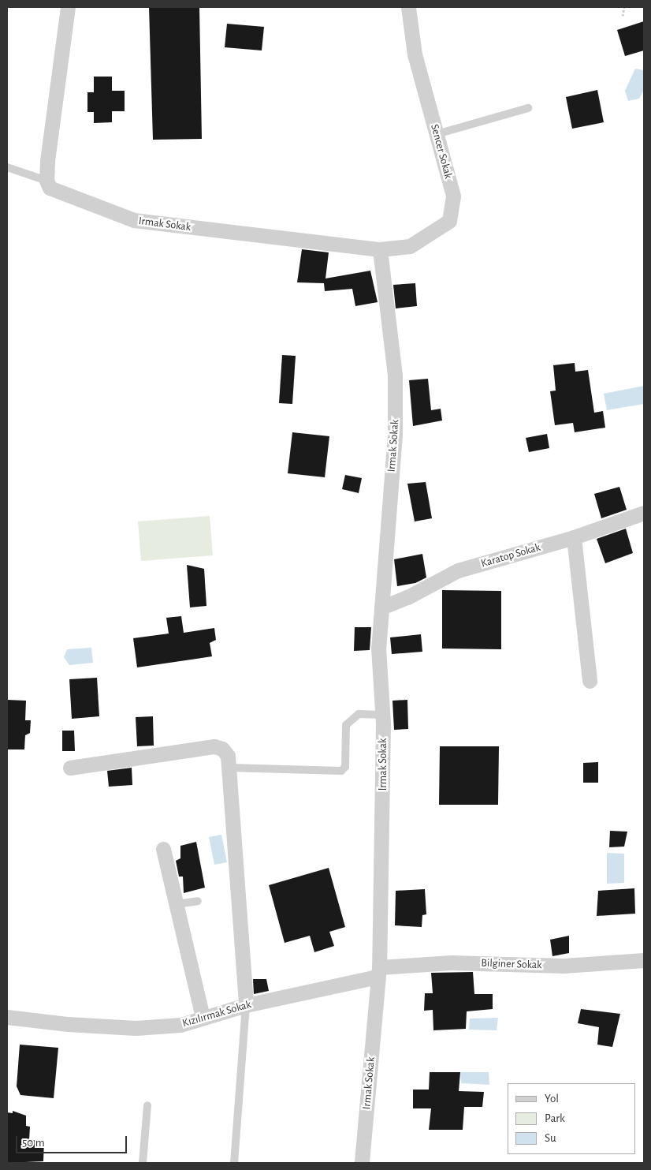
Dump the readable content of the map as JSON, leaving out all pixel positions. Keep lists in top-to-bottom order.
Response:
{
  "streets": {
    "street": [
      "Sencer Sokak",
      "Irmak Sokak",
      "Karatop Sokak",
      "Bilginer Sokak",
      "Kızılırmak Sokak"
    ]
  },
  "crossings": [
    ["Sencer Sokak", "Irmak Sokak"],
    ["Irmak Sokak", "Karatop Sokak"],
    ["Irmak Sokak", "Bilginer Sokak"],
    ["Irmak Sokak", "Kızılırmak Sokak"],
    ["Bilginer Sokak", "Kızılırmak Sokak"]
  ],
  "legend": ["Yol", "Park", "Su"],
  "scale_bar": "50 m"
}
